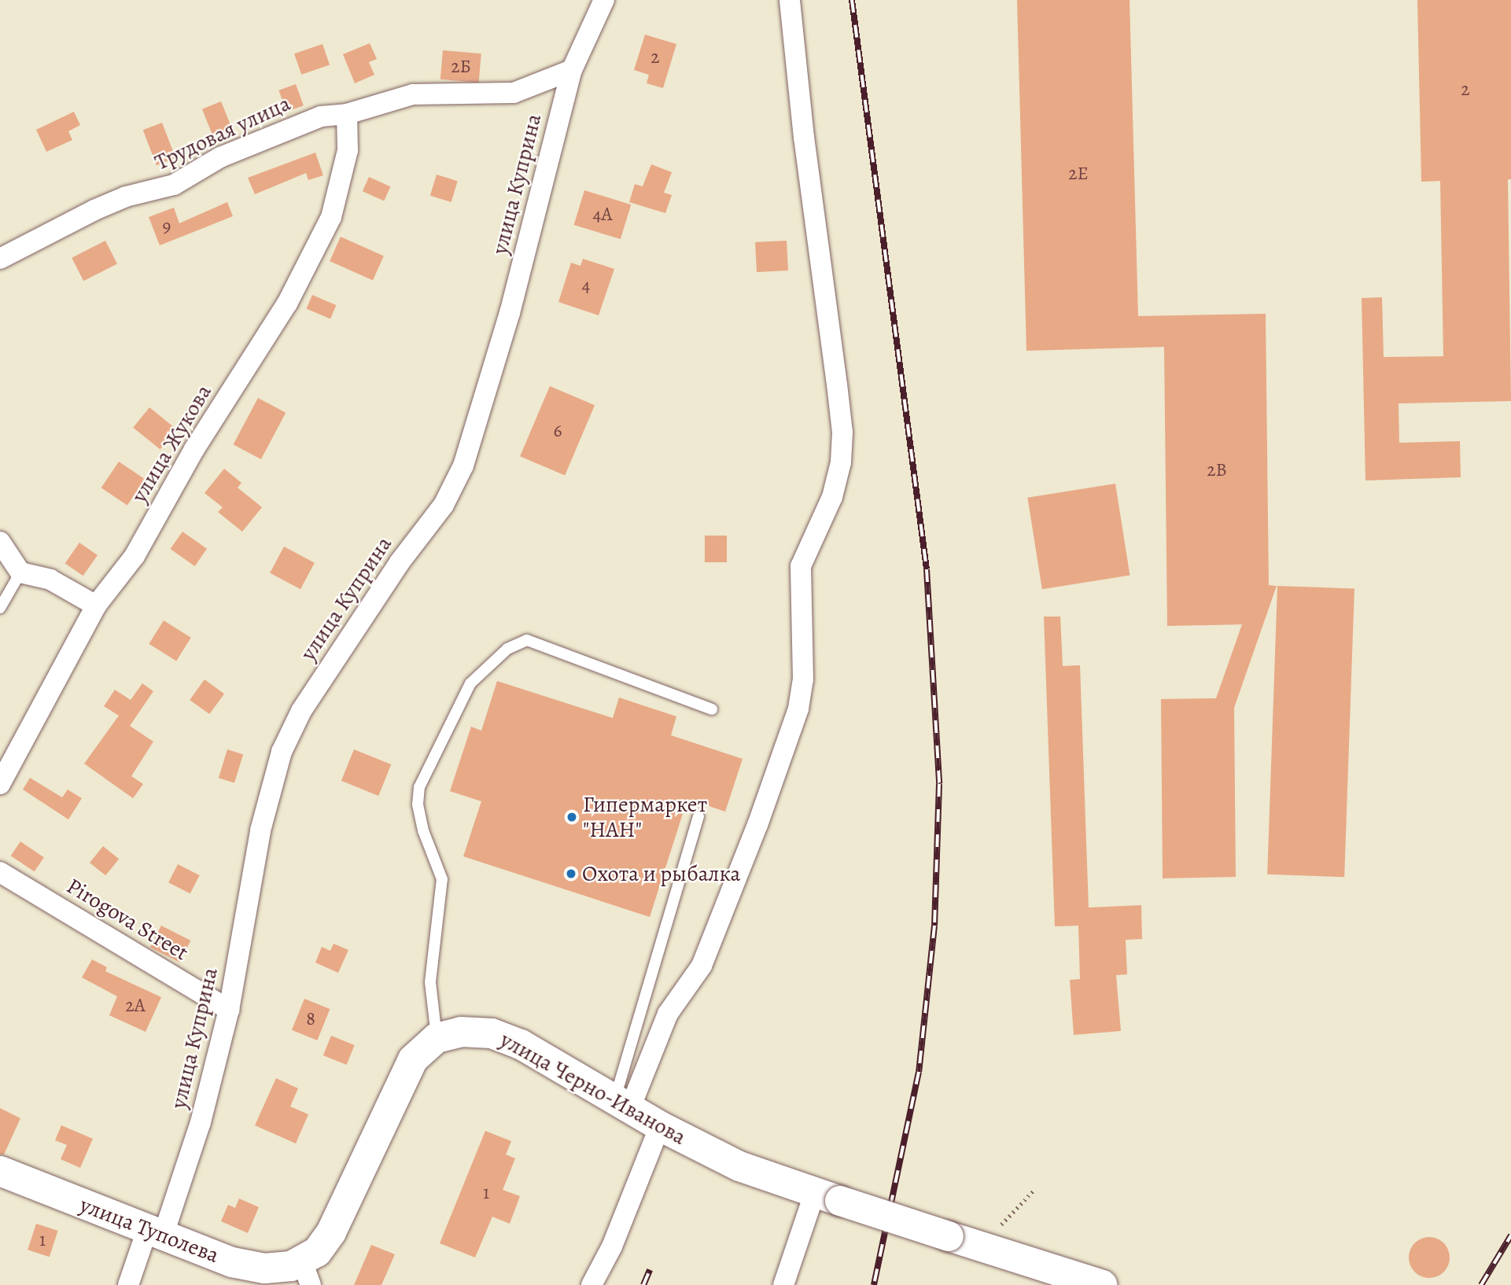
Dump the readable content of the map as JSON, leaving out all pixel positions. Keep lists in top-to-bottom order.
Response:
{
  "streets": {
    "main road": ["улица Черно-Иванова", "улица Туполева"],
    "street": [
      "Трудовая улица",
      "улица Куприна",
      "улица Жукова",
      "Pirogova Street"
    ]
  },
  "crossings": [
    ["Трудовая улица", "улица Куприна"],
    ["Трудовая улица", "улица Жукова"],
    ["улица Куприна", "Pirogova Street"],
    ["улица Куприна", "улица Туполева"],
    ["улица Черно-Иванова", "улица Туполева"]
  ],
  "places": ["Гипермаркет \"НАН\"", "Охота и рыбалка"],
  "house_numbers": [
    "2",
    "2Б",
    "2",
    "2Е",
    "4А",
    "9",
    "4",
    "6",
    "2В",
    "2А",
    "8",
    "1",
    "1"
  ]
}
